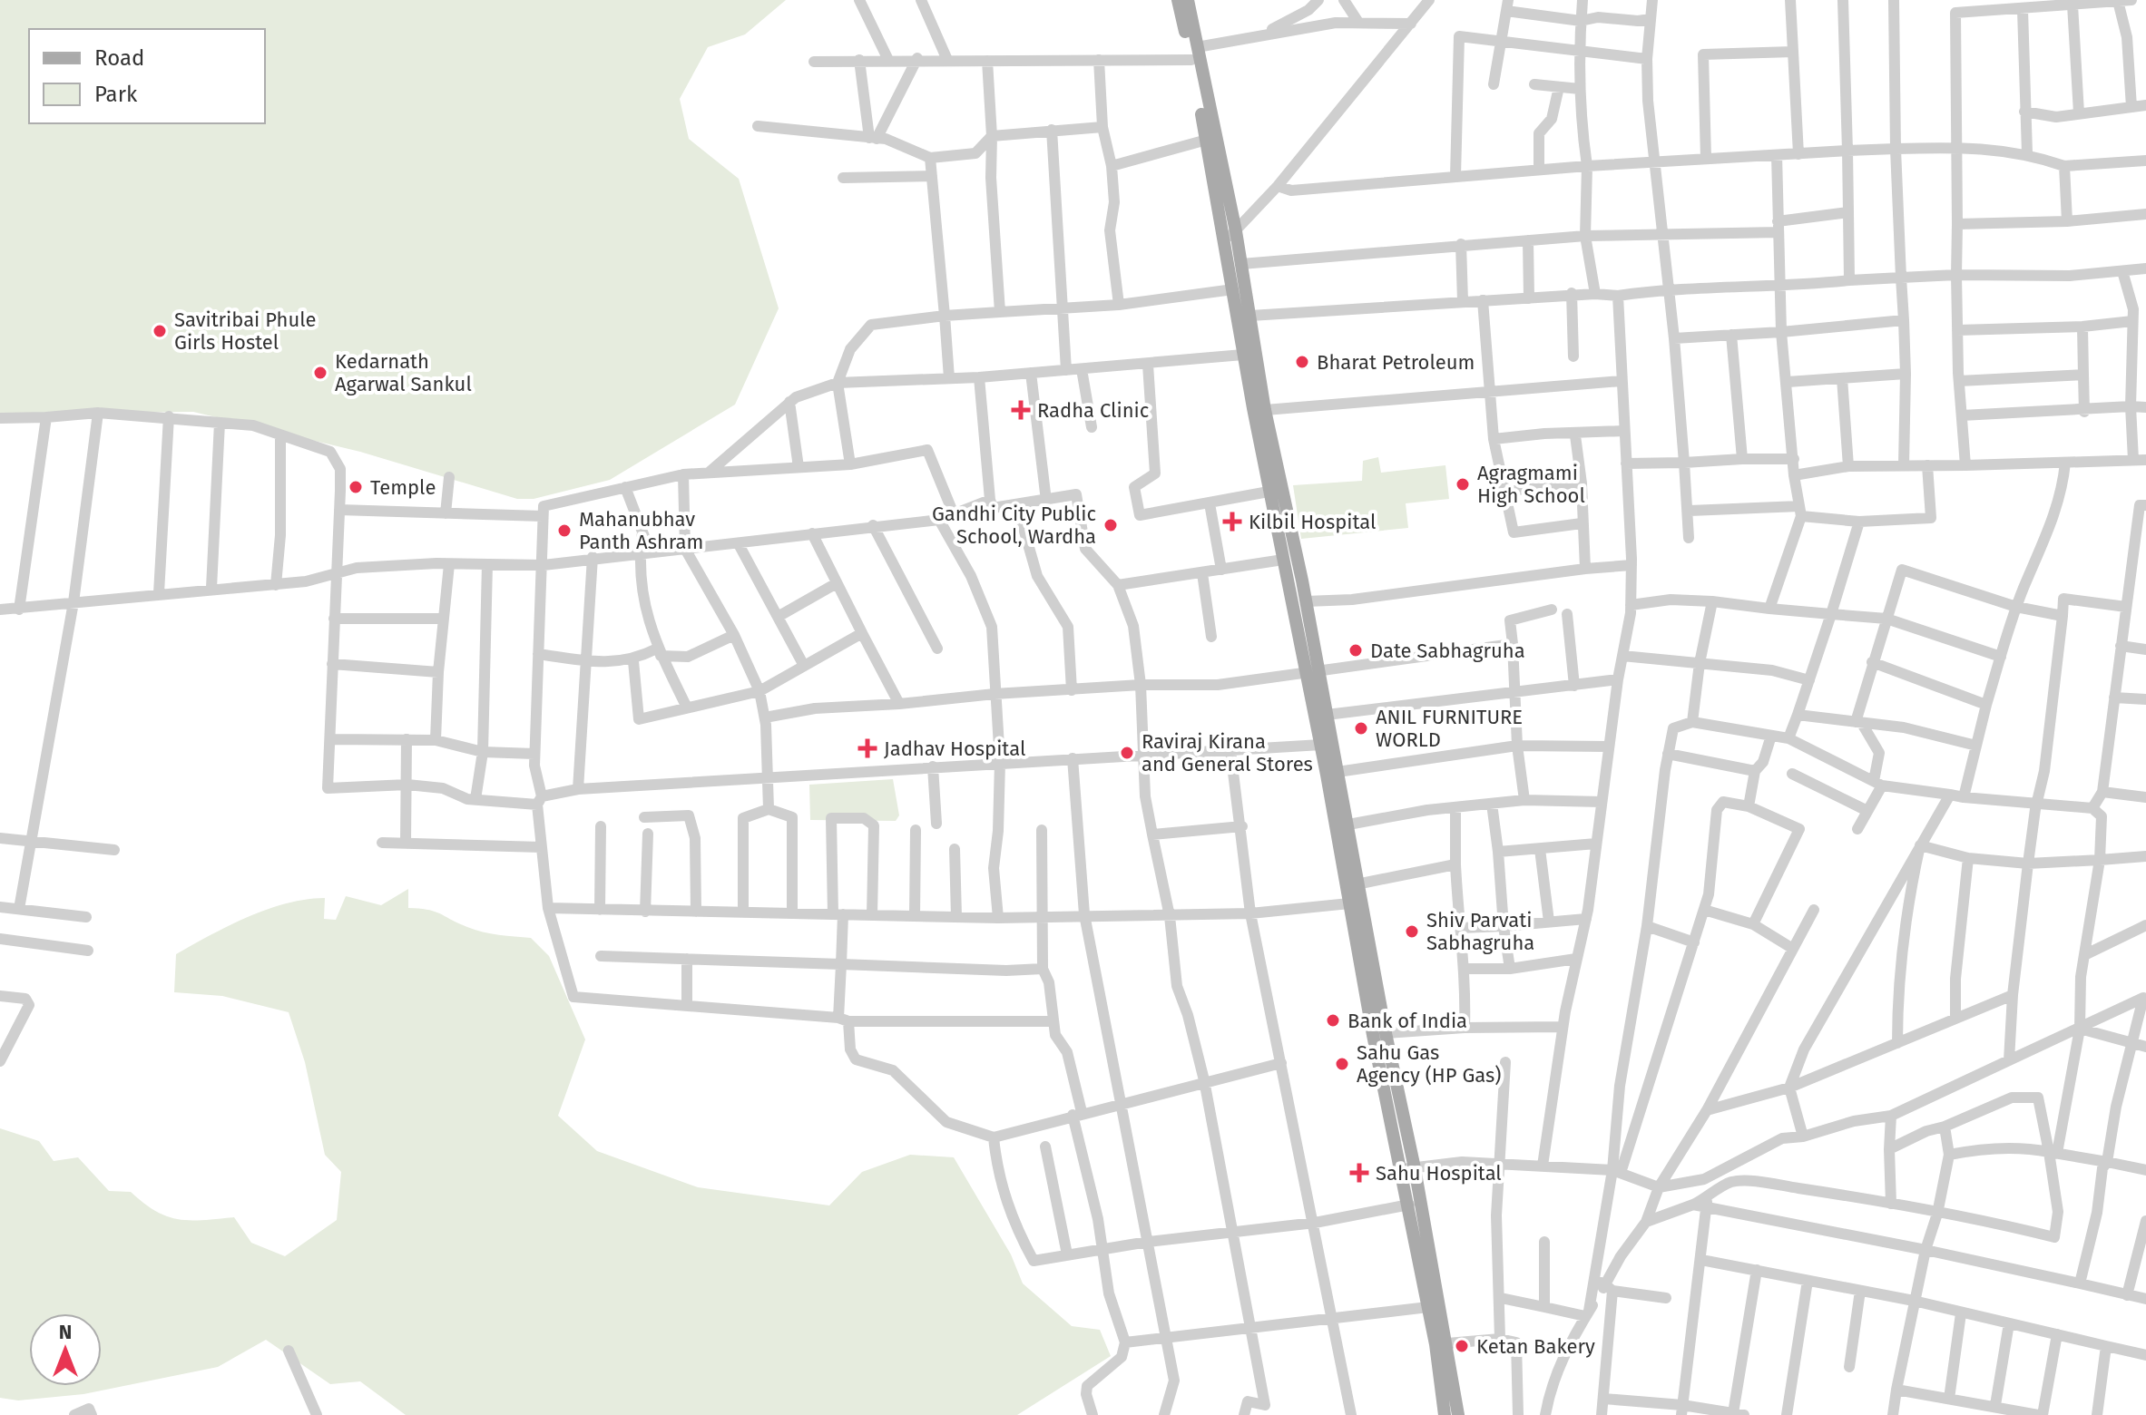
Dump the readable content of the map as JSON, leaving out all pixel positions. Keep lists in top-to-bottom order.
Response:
{
  "places": {
    "other": [
      "Savitribai Phule Girls Hostel",
      "Bharat Petroleum",
      "Kedarnath Agarwal Sankul",
      "Agragmami High School",
      "Temple",
      "Gandhi City Public School, Wardha",
      "Mahanubhav Panth Ashram",
      "Date Sabhagruha",
      "ANIL FURNITURE WORLD",
      "Raviraj Kirana and General Stores",
      "Shiv Parvati Sabhagruha",
      "Bank of India",
      "Sahu Gas Agency (HP Gas)",
      "Ketan Bakery"
    ],
    "health": [
      "Radha Clinic",
      "Kilbil Hospital",
      "Jadhav Hospital",
      "Sahu Hospital"
    ]
  },
  "legend": ["Road", "Park"],
  "north": "top"
}
